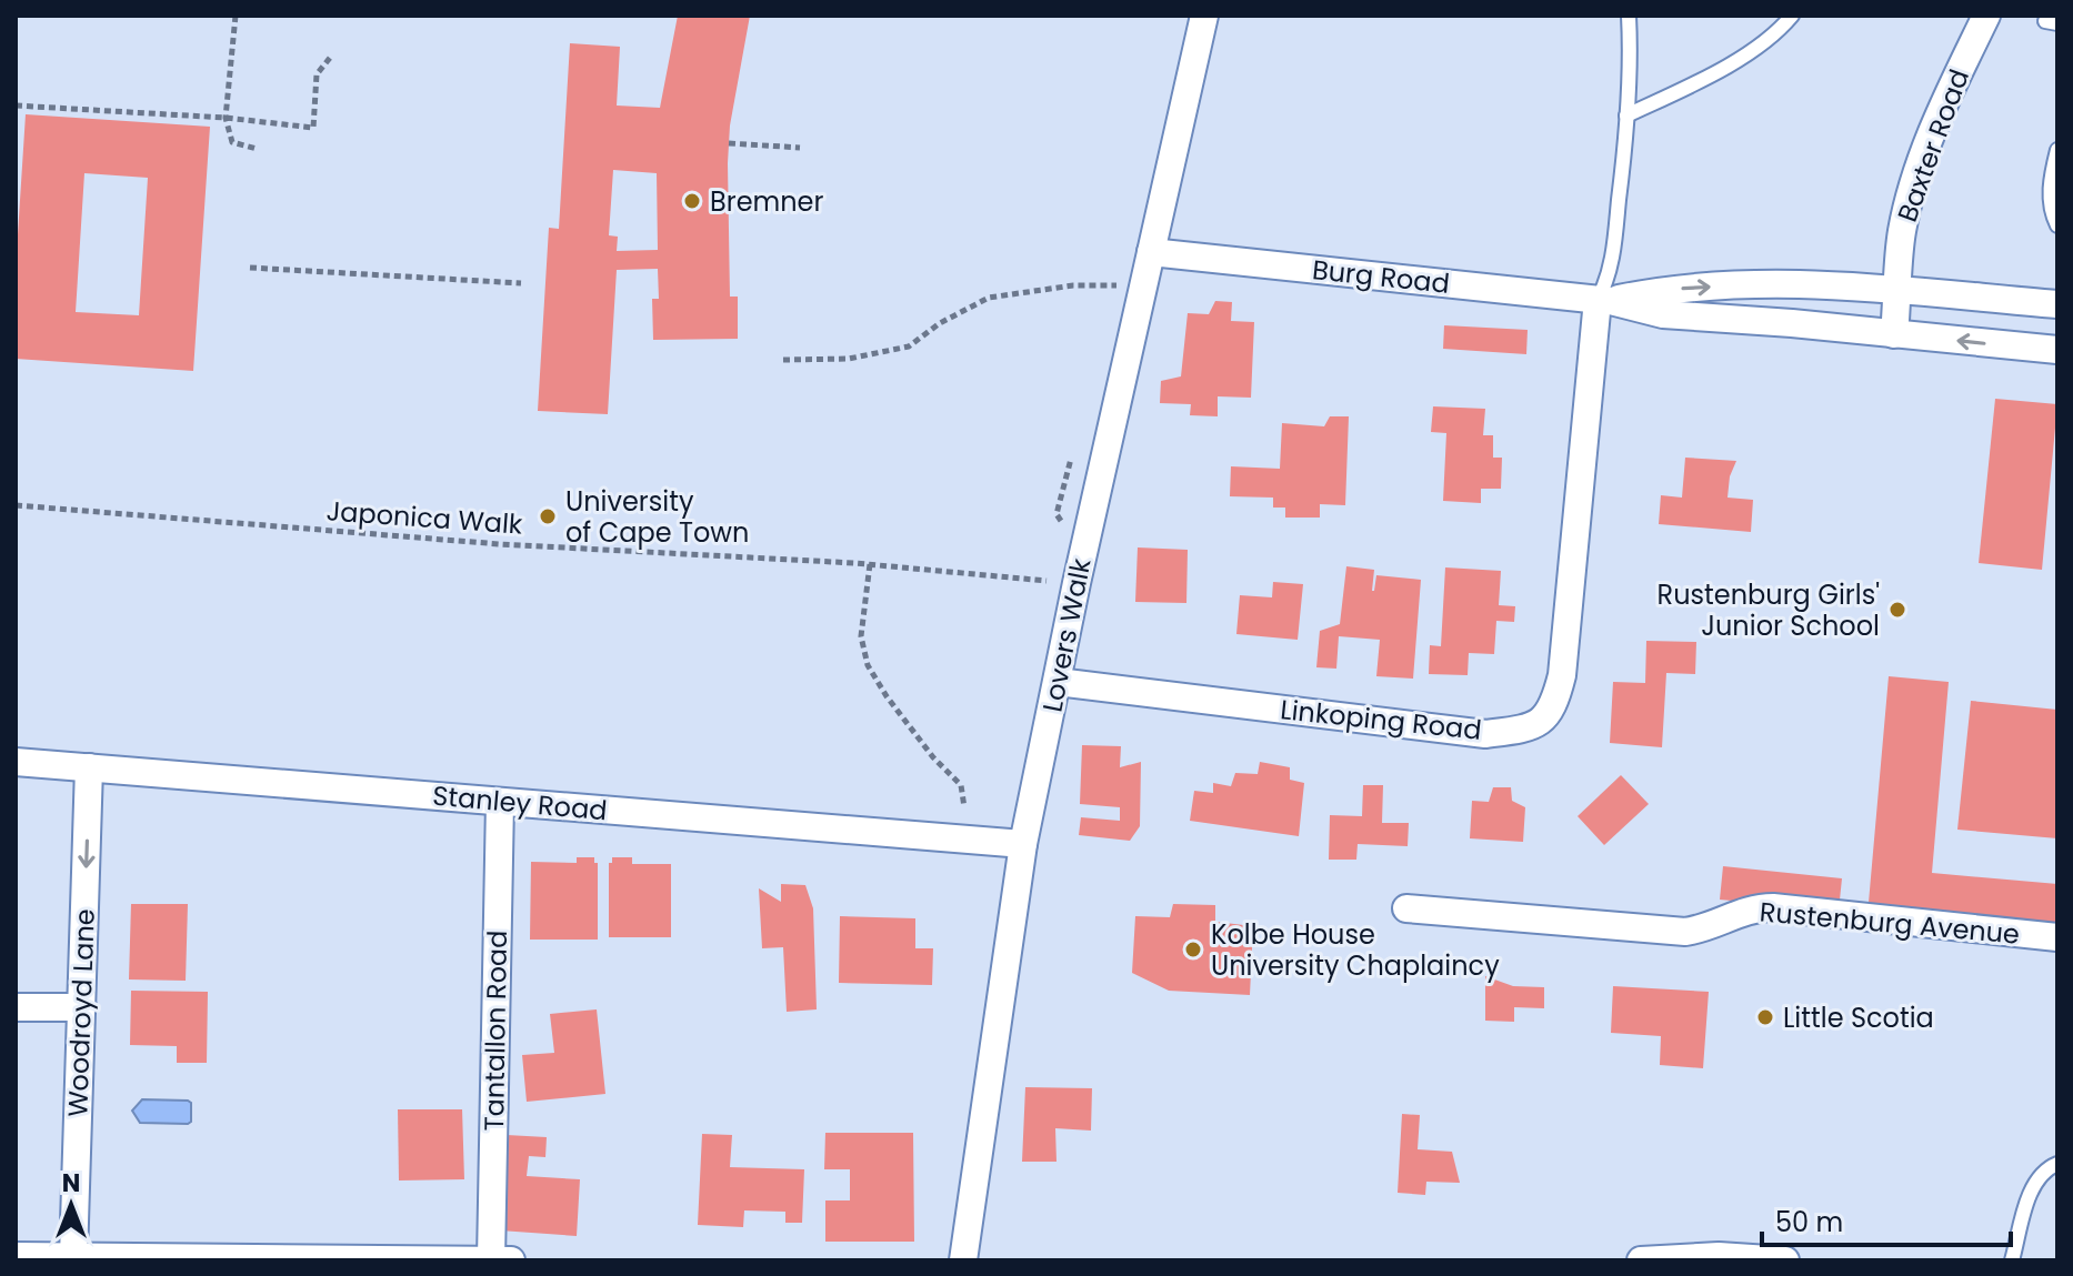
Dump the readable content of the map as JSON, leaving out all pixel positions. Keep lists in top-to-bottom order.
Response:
{
  "streets": {
    "street": [
      "Baxter Road",
      "Burg Road",
      "Lovers Walk",
      "Linkoping Road",
      "Stanley Road",
      "Rustenburg Avenue",
      "Woodroyd Lane",
      "Tantallon Road"
    ],
    "path": ["Japonica Walk"]
  },
  "crossings": [
    ["Baxter Road", "Burg Road"],
    ["Burg Road", "Lovers Walk"],
    ["Burg Road", "Linkoping Road"],
    ["Lovers Walk", "Linkoping Road"],
    ["Lovers Walk", "Stanley Road"],
    ["Stanley Road", "Woodroyd Lane"],
    ["Stanley Road", "Tantallon Road"]
  ],
  "one_way": ["Woodroyd Lane"],
  "places": [
    "Bremner",
    "University of Cape Town",
    "Rustenburg Girls' Junior School",
    "Kolbe House University Chaplaincy",
    "Little Scotia"
  ],
  "scale_bar": "50 m",
  "north": "top"
}
